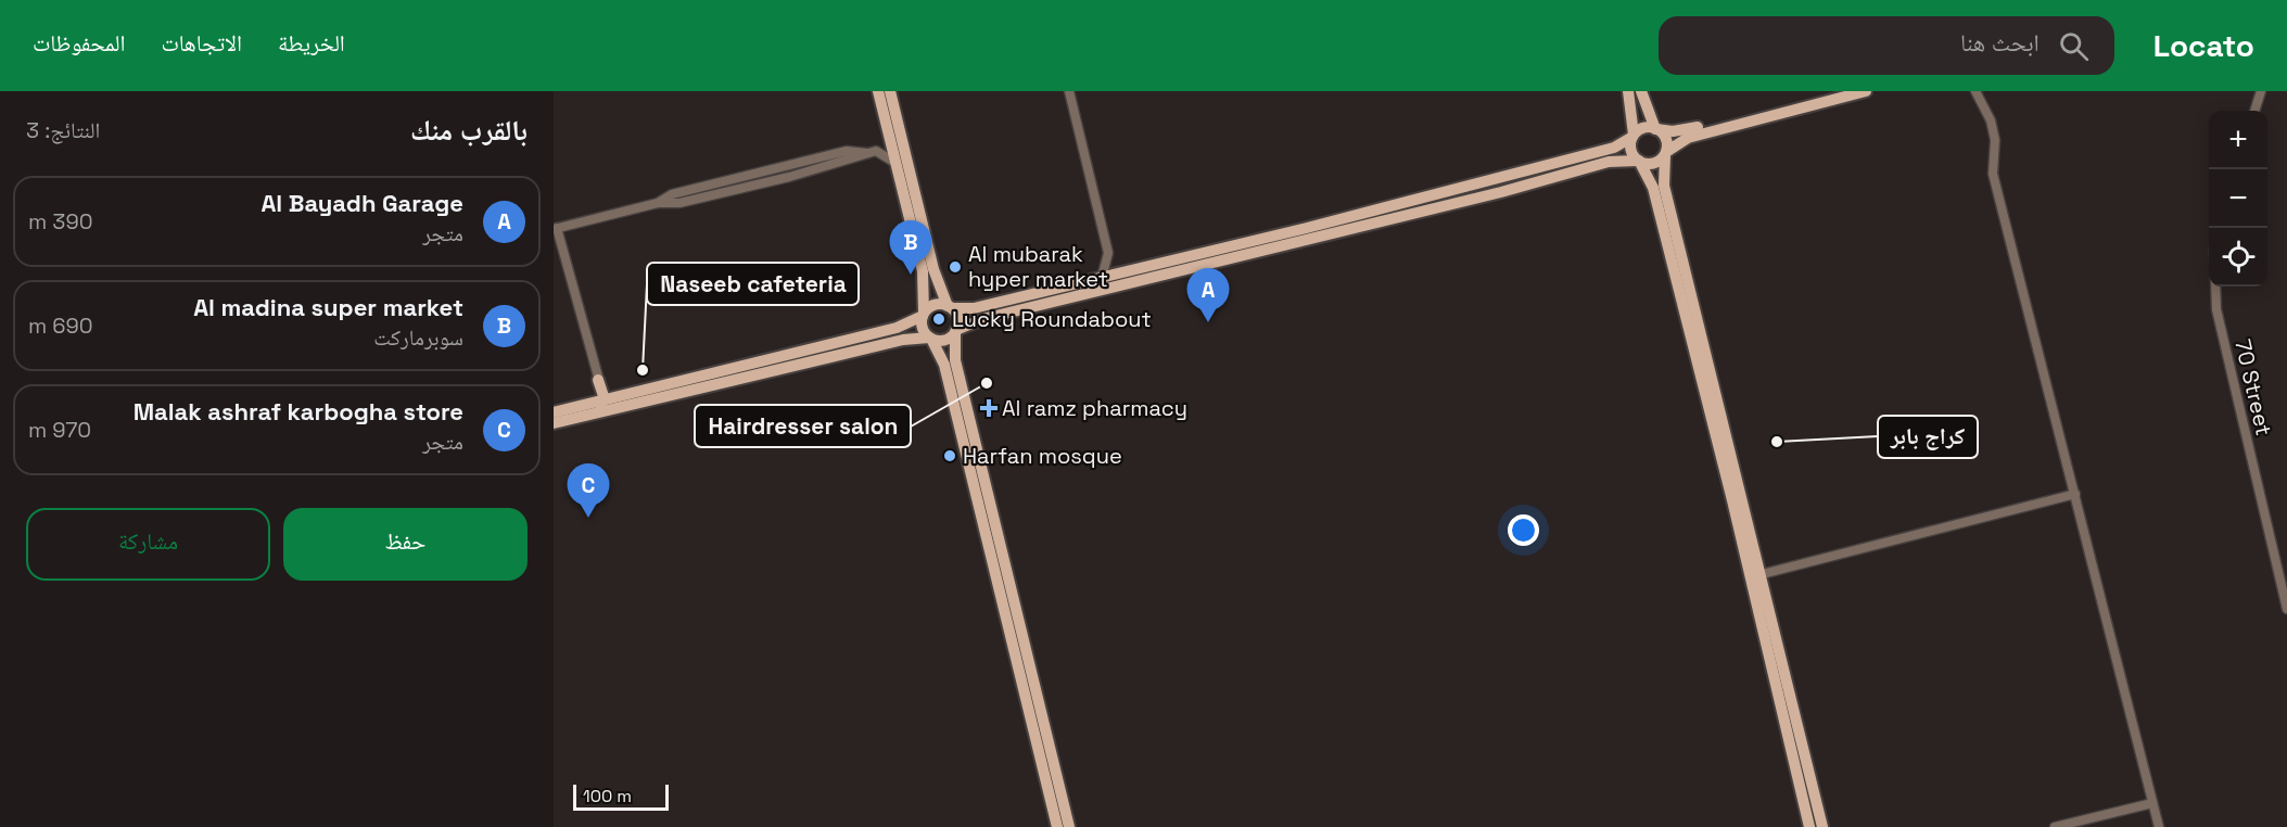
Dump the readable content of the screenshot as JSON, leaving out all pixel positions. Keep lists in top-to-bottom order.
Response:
{
  "streets": {
    "street": ["70 Street"]
  },
  "places": {
    "other": [
      "Al mubarak hyper market",
      "Lucky Roundabout",
      "Naseeb cafeteria",
      "Hairdresser salon",
      "كراج بابر",
      "Harfan mosque"
    ],
    "health": ["Al ramz pharmacy"]
  },
  "scale_bar": "100 m",
  "page": {
    "header": "Locato",
    "search": "ابحث هنا",
    "nav": ["الخريطة", "الاتجاهات", "المحفوظات"],
    "heading": ["بالقرب منك", "النتائج: 3"],
    "map_buttons": ["+", "−"],
    "list": [
      {
        "mark": "A",
        "name": "Al Bayadh Garage",
        "note": "متجر",
        "value": "390 m"
      },
      {
        "mark": "B",
        "name": "Al madina super market",
        "note": "سوبرماركت",
        "value": "690 m"
      },
      {
        "mark": "C",
        "name": "Malak ashraf karbogha store",
        "note": "متجر",
        "value": "970 m"
      }
    ],
    "pins": ["B", "A", "C"],
    "buttons": ["حفظ", "مشاركة"],
    "scale": "100 m"
  }
}
